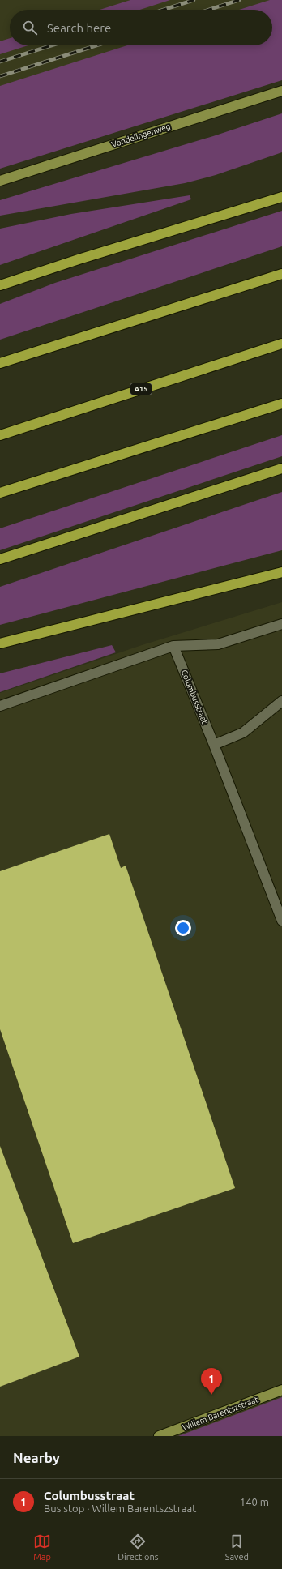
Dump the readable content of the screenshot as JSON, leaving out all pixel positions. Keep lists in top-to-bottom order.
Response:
{
  "streets": {
    "highway": ["A15"],
    "main road": ["Vondelingenweg", "Willem Barentszstraat"],
    "street": ["Columbusstraat"]
  },
  "page": {
    "search": "Search here",
    "pins": "1",
    "heading": "Nearby",
    "list": [
      {
        "mark": "1",
        "name": "Columbusstraat",
        "note": "Bus stop · Willem Barentszstraat",
        "value": "140 m"
      }
    ],
    "nav": ["Map", "Directions", "Saved"]
  }
}
